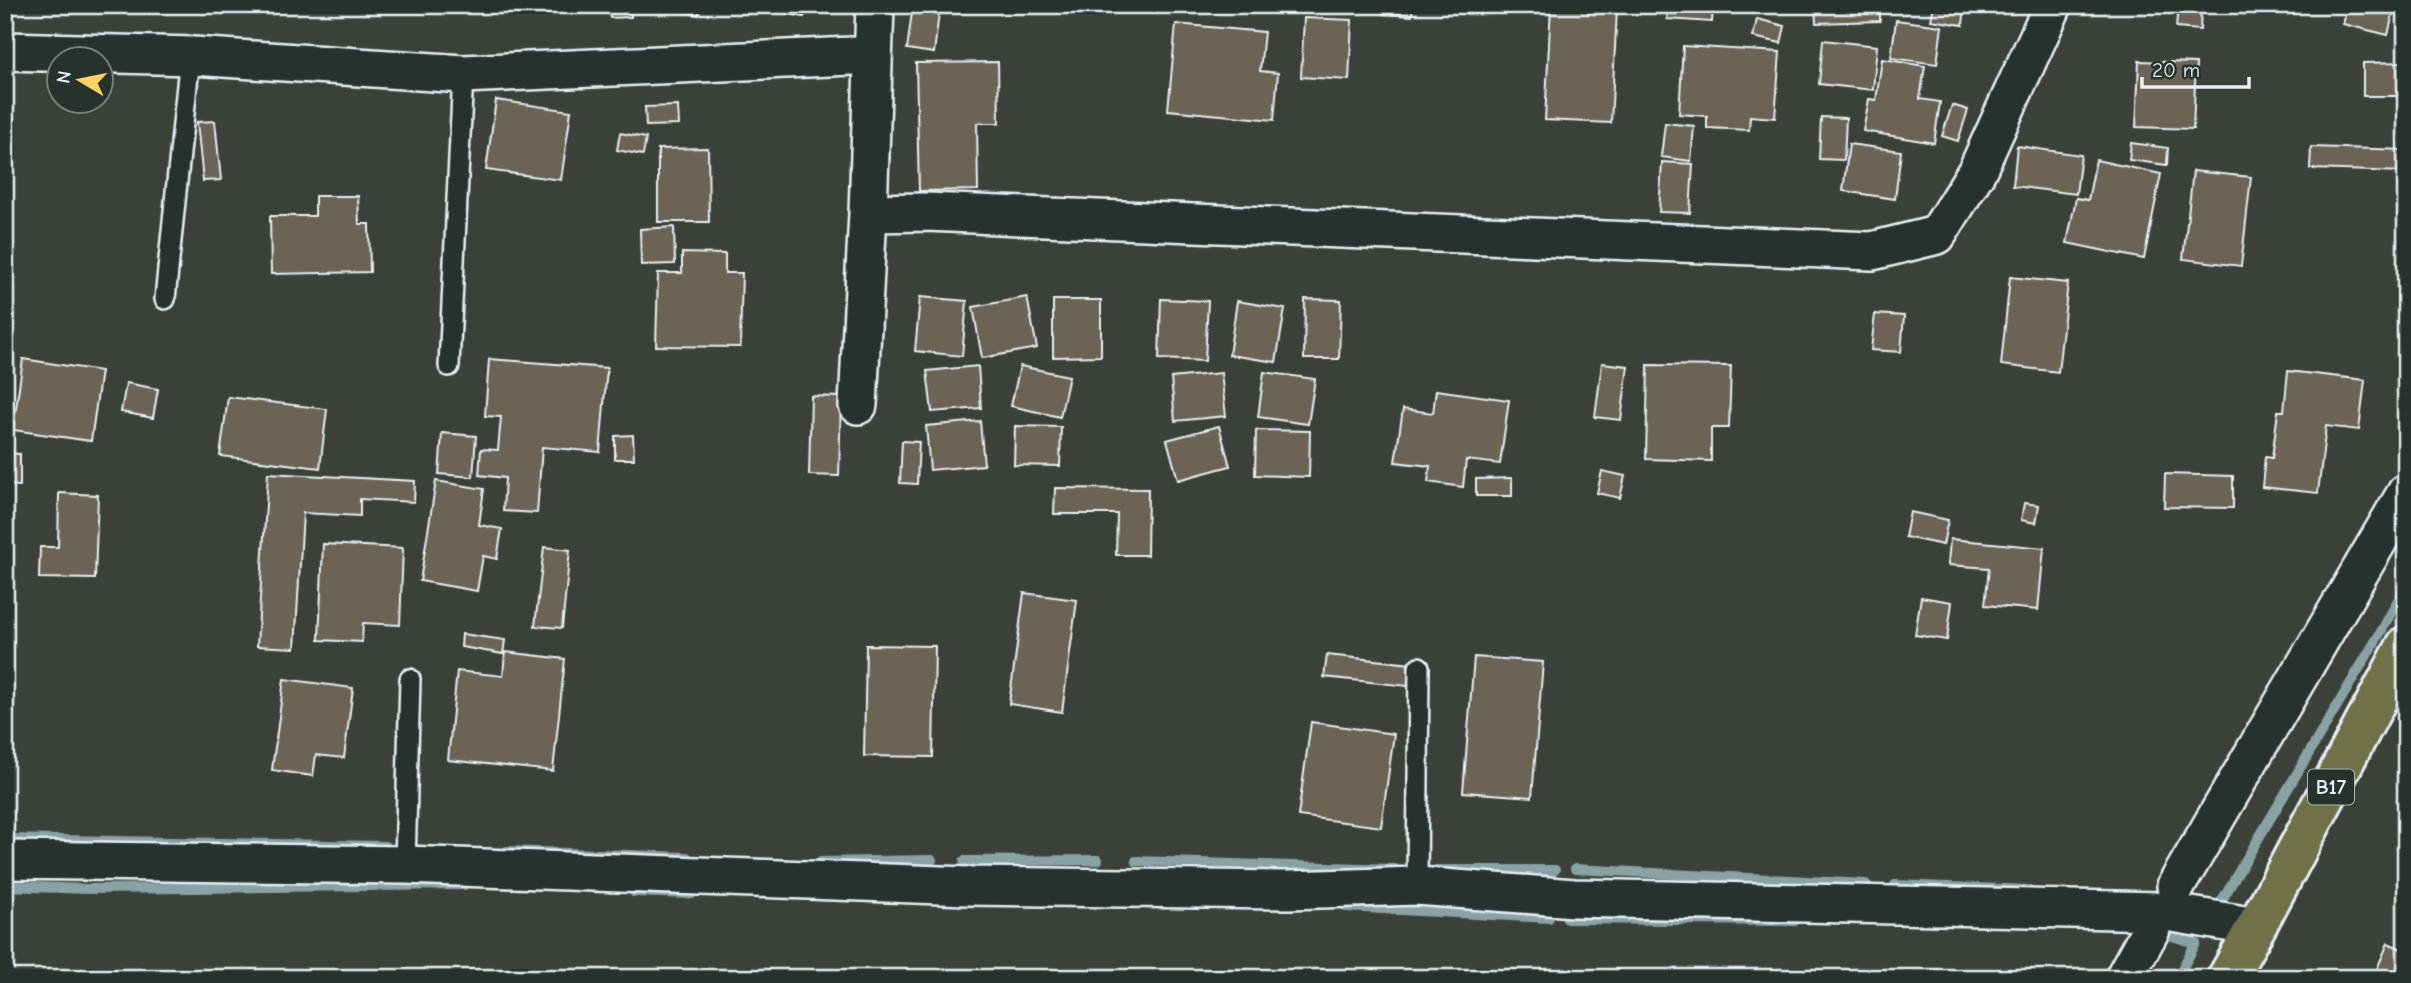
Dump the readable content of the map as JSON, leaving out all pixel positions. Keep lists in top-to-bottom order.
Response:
{
  "streets": {
    "main road": ["B17"]
  },
  "scale_bar": "20 m",
  "north": "left"
}
